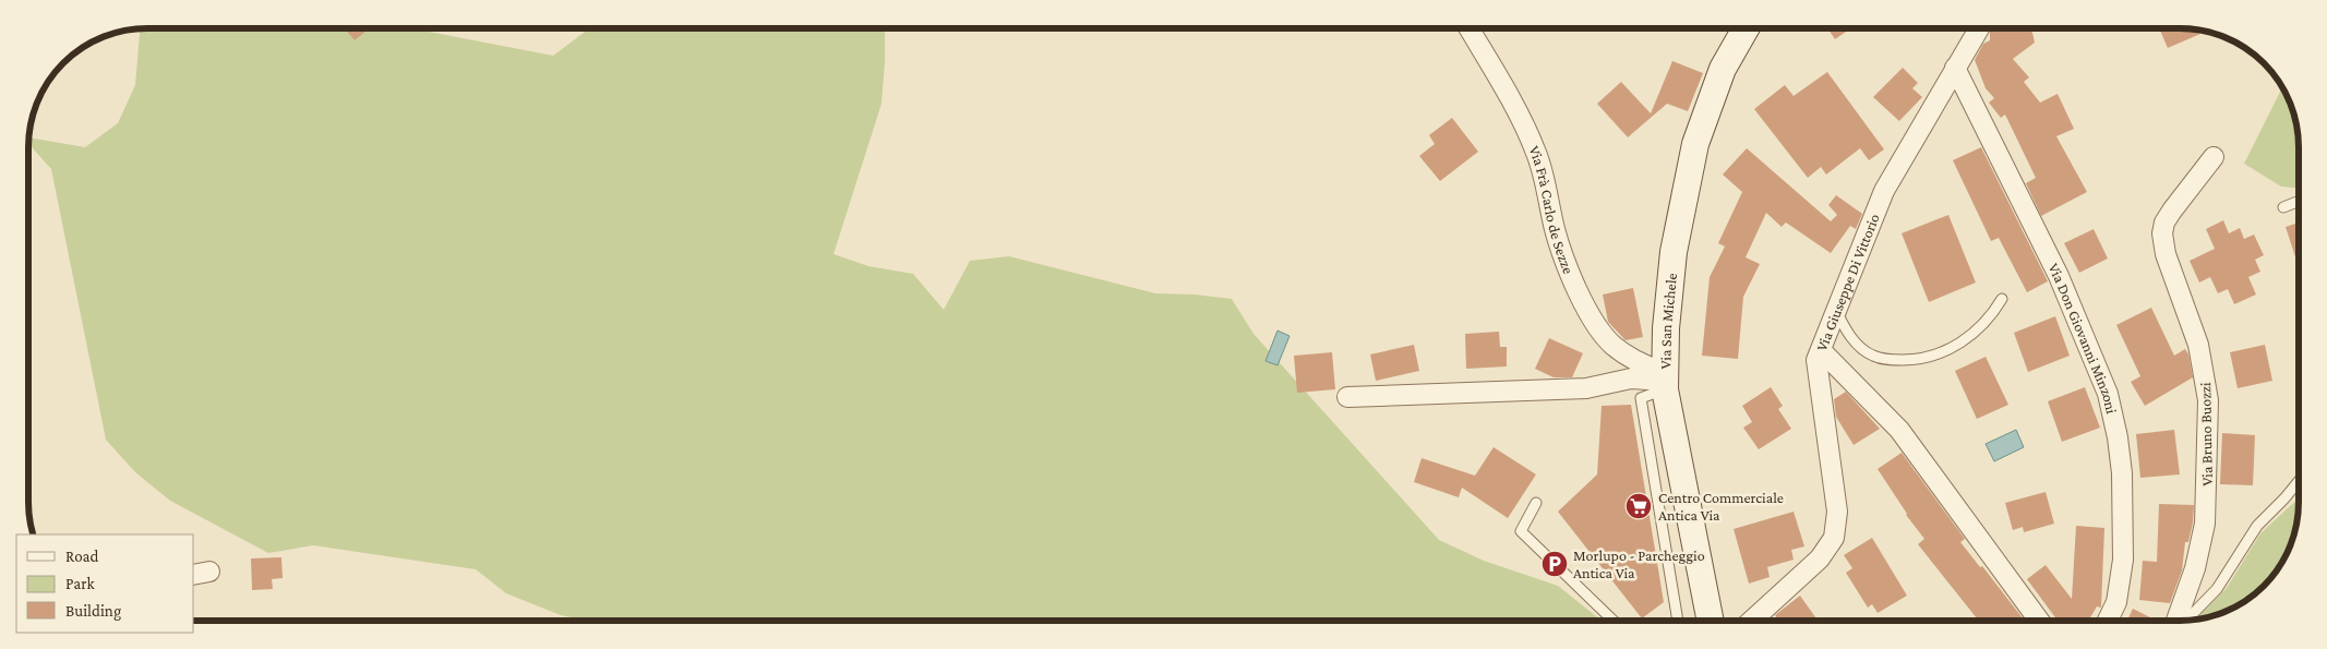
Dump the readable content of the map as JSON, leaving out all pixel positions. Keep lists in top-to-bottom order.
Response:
{
  "streets": {
    "main road": ["Via San Michele"],
    "street": [
      "Via Frà Carlo de Sezze",
      "Via Giuseppe Di Vittorio",
      "Via Don Giovanni Minzoni",
      "Via Bruno Buozzi"
    ]
  },
  "crossings": [
    ["Via Frà Carlo de Sezze", "Via San Michele"],
    ["Via Giuseppe Di Vittorio", "Via Don Giovanni Minzoni"]
  ],
  "places": {
    "supermarket": ["Centro Commerciale Antica Via"],
    "parking": ["Morlupo - Parcheggio Antica Via"]
  },
  "legend": ["Road", "Park", "Building"]
}
